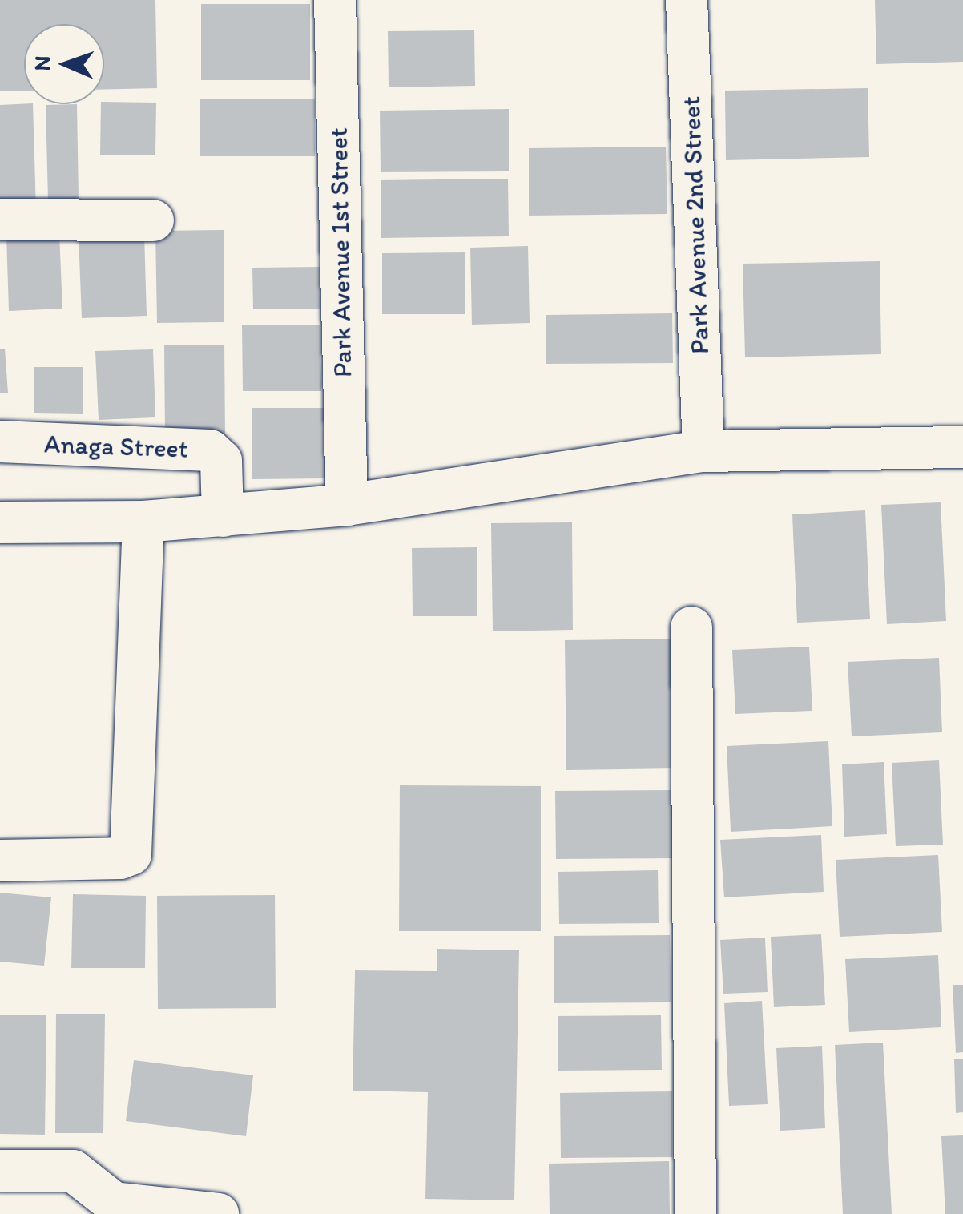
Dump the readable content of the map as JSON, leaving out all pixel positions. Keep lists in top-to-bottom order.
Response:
{
  "streets": {
    "street": ["Park Avenue 2nd Street", "Park Avenue 1st Street", "Anaga Street"]
  },
  "north": "left"
}
